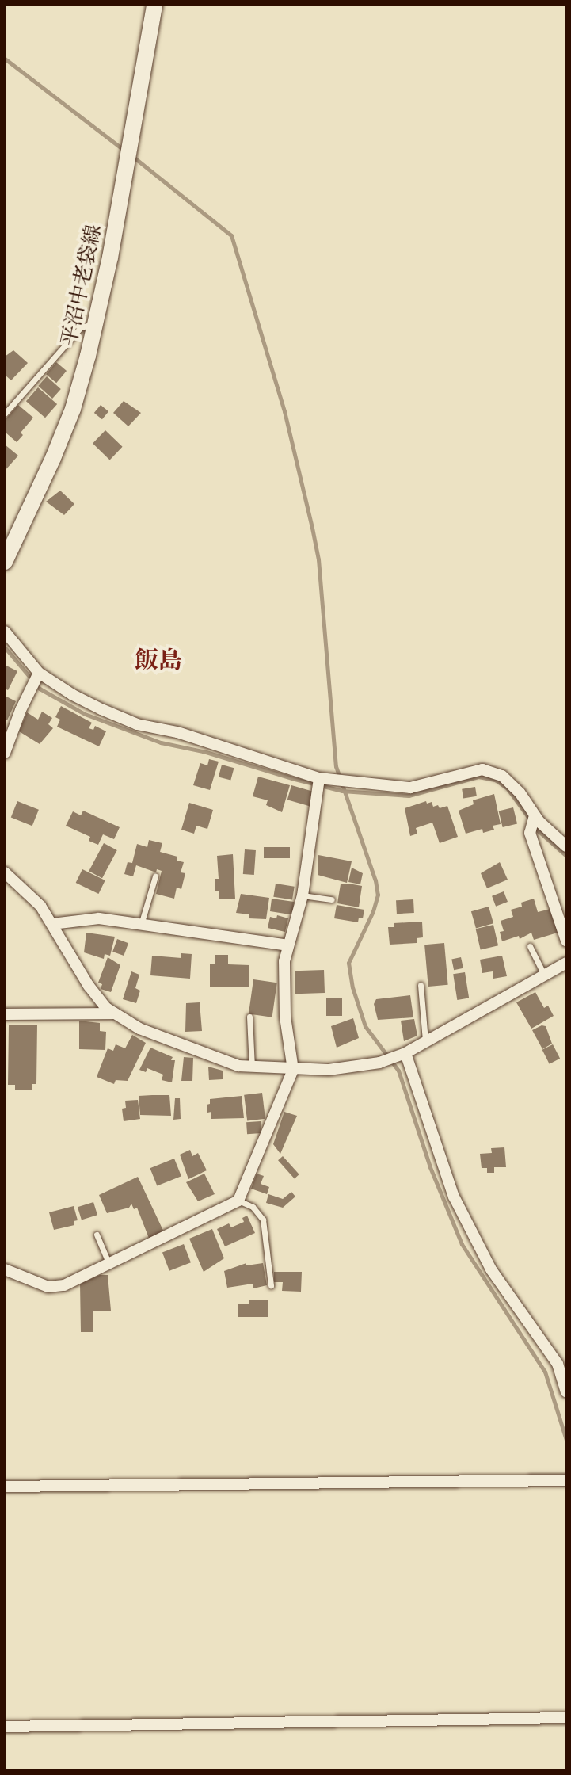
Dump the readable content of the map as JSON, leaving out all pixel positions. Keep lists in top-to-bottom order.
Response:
{
  "streets": {
    "main road": ["平沼中老袋線"]
  },
  "districts": ["飯島"]
}
